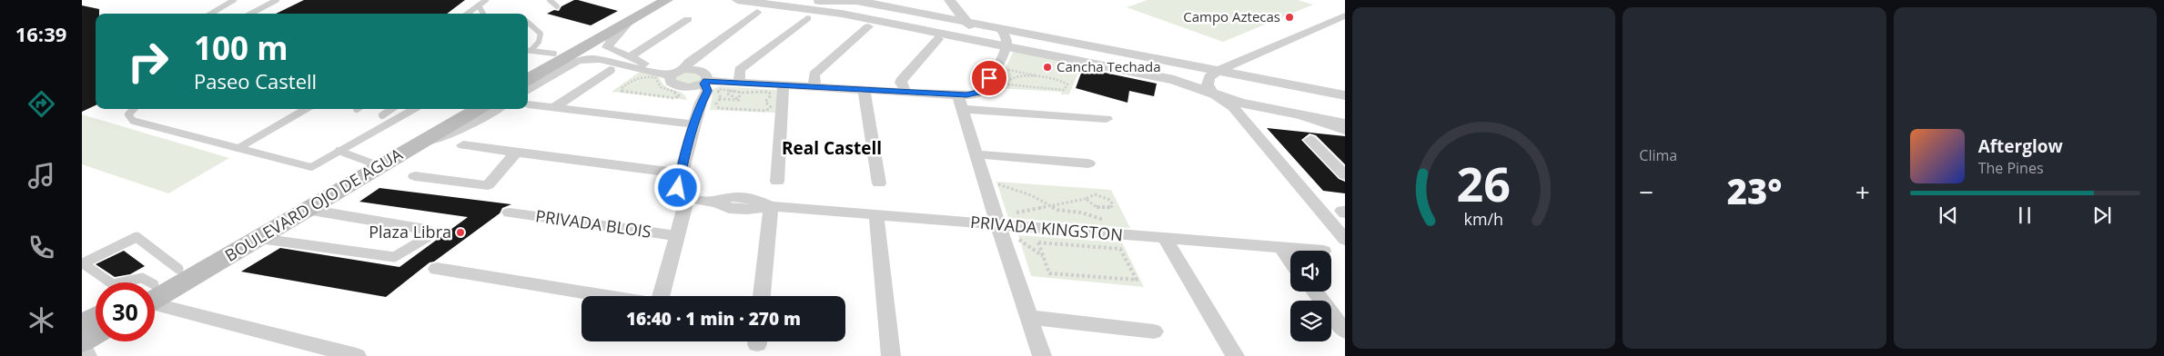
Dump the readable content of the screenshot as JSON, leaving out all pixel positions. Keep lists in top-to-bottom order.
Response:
{
  "streets": {
    "main road": ["BOULEVARD OJO DE AGUA"],
    "street": ["PRIVADA BLOIS", "PRIVADA KINGSTON"]
  },
  "districts": ["Real Castell"],
  "places": ["Campo Aztecas", "Cancha Techada", "Plaza Libra"],
  "page": {
    "tabs": "16:39",
    "tile": "Clima",
    "turn": ["100 m", "Paseo Castell"],
    "song": ["Afterglow", "The Pines"],
    "heat": ["−", "23°", "+"],
    "limit": "30",
    "trip": "16:40 · 1 min · 270 m",
    "gauge": ["26", "km/h"]
  }
}
